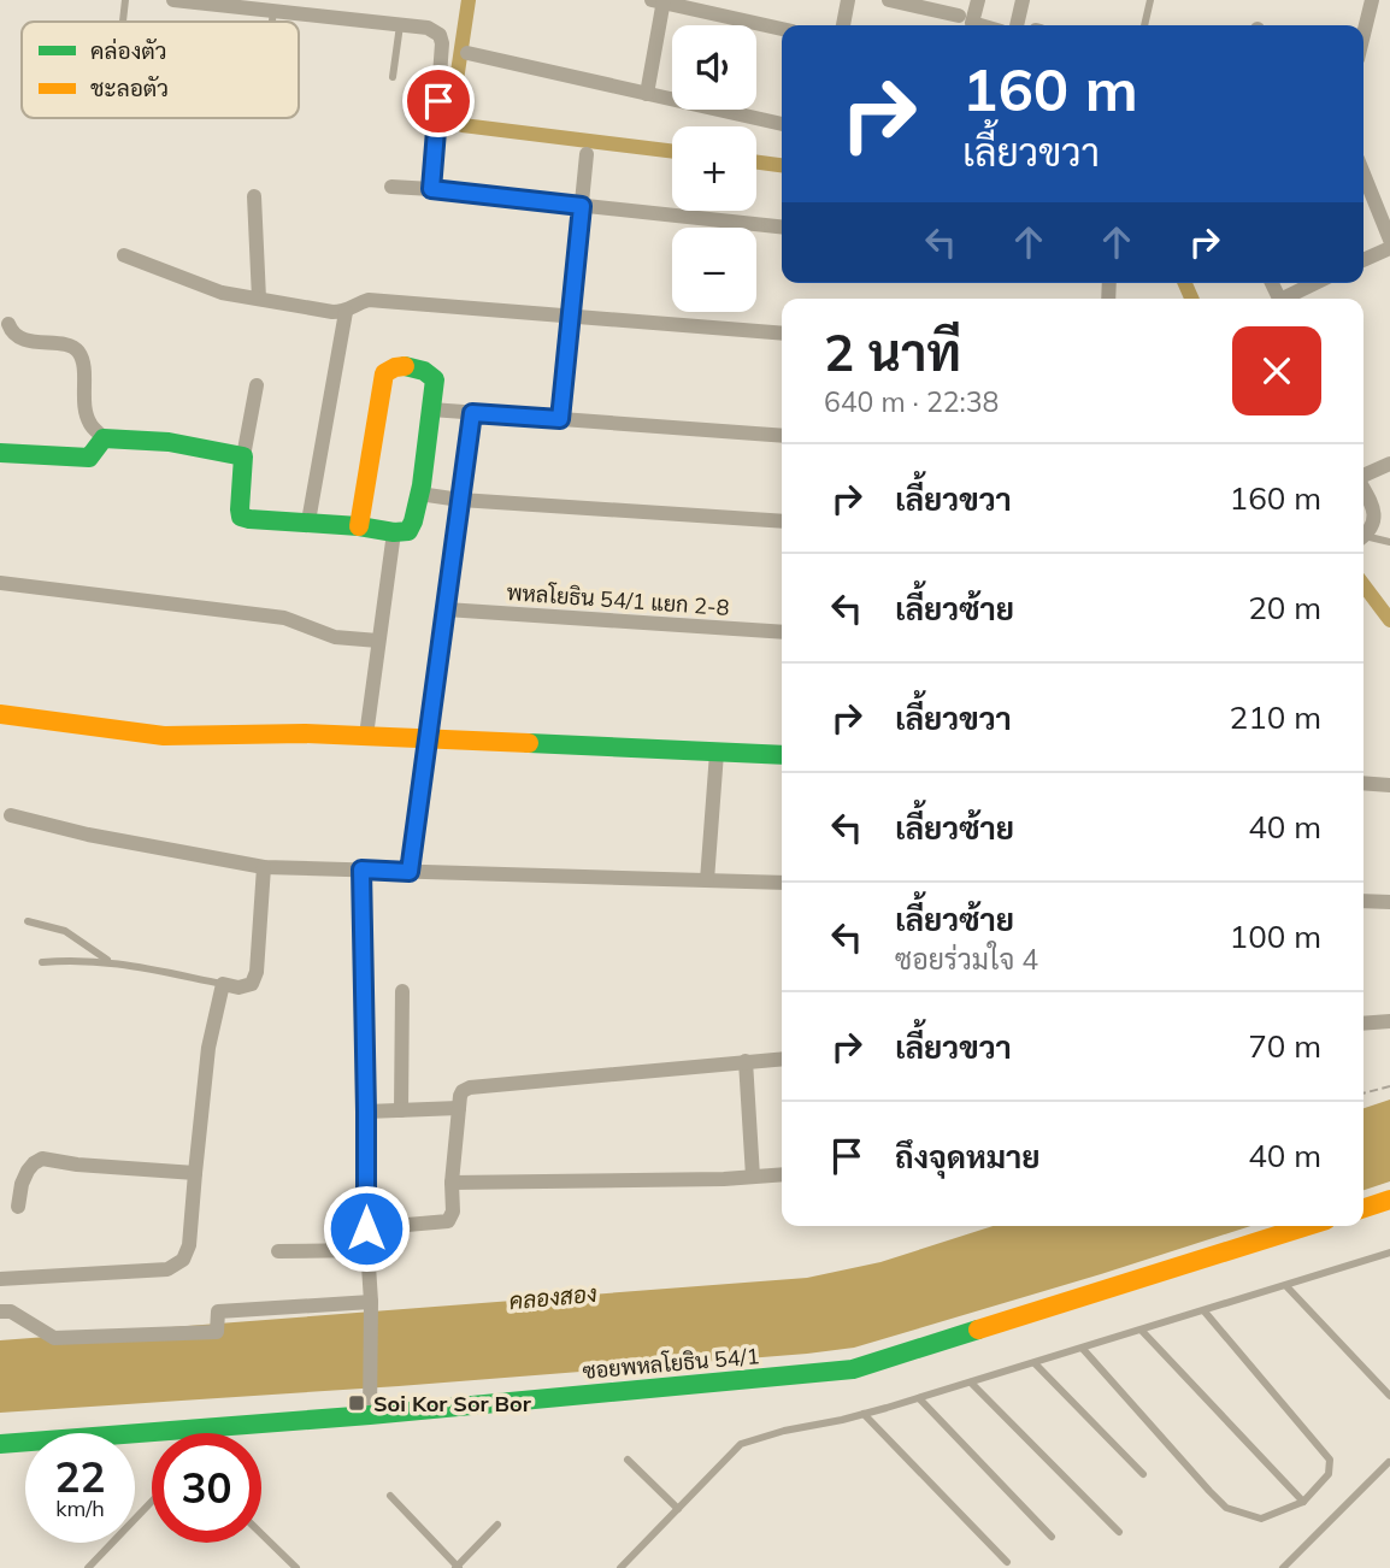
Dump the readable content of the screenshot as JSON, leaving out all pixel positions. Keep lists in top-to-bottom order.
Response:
{
  "streets": {
    "street": ["พหลโยธิน 54/1 แยก 2-8", "ซอยพหลโยธิน 54/1"]
  },
  "water": ["คลองสอง"],
  "places": {
    "transit": ["Soi Kor Sor Bor"]
  },
  "legend": ["คล่องตัว", "ชะลอตัว"],
  "page": {
    "map_buttons": ["+", "−"],
    "turn": ["160 m", "เลี้ยวขวา"],
    "heading": ["2 นาที", "640 m · 22:38"],
    "list": [
      {
        "name": "เลี้ยวขวา",
        "value": "160 m"
      },
      {
        "name": "เลี้ยวซ้าย",
        "value": "20 m"
      },
      {
        "name": "เลี้ยวขวา",
        "value": "210 m"
      },
      {
        "name": "เลี้ยวซ้าย",
        "value": "40 m"
      },
      {
        "name": "เลี้ยวซ้าย",
        "note": "ซอยร่วมใจ 4",
        "value": "100 m"
      },
      {
        "name": "เลี้ยวขวา",
        "value": "70 m"
      },
      {
        "name": "ถึงจุดหมาย",
        "value": "40 m"
      }
    ],
    "speed": "22 km/h",
    "limit": "30"
  }
}
